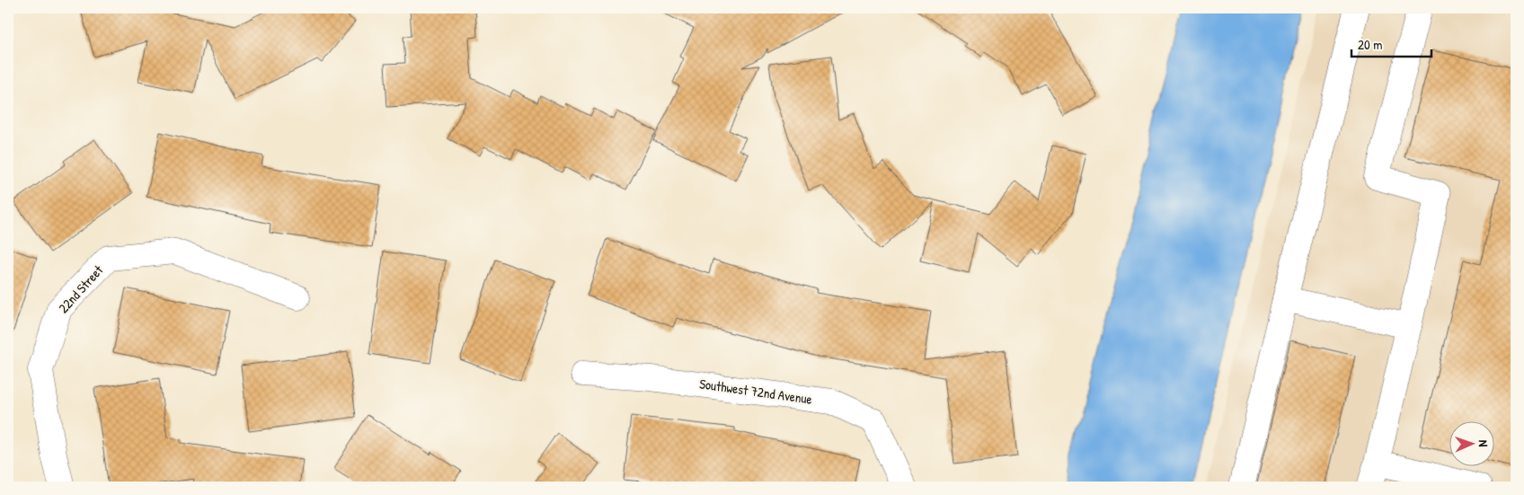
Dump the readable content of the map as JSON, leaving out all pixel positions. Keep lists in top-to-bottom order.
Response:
{
  "streets": {
    "street": ["22nd Street", "Southwest 72nd Avenue"]
  },
  "scale_bar": "20 m",
  "north": "right"
}
